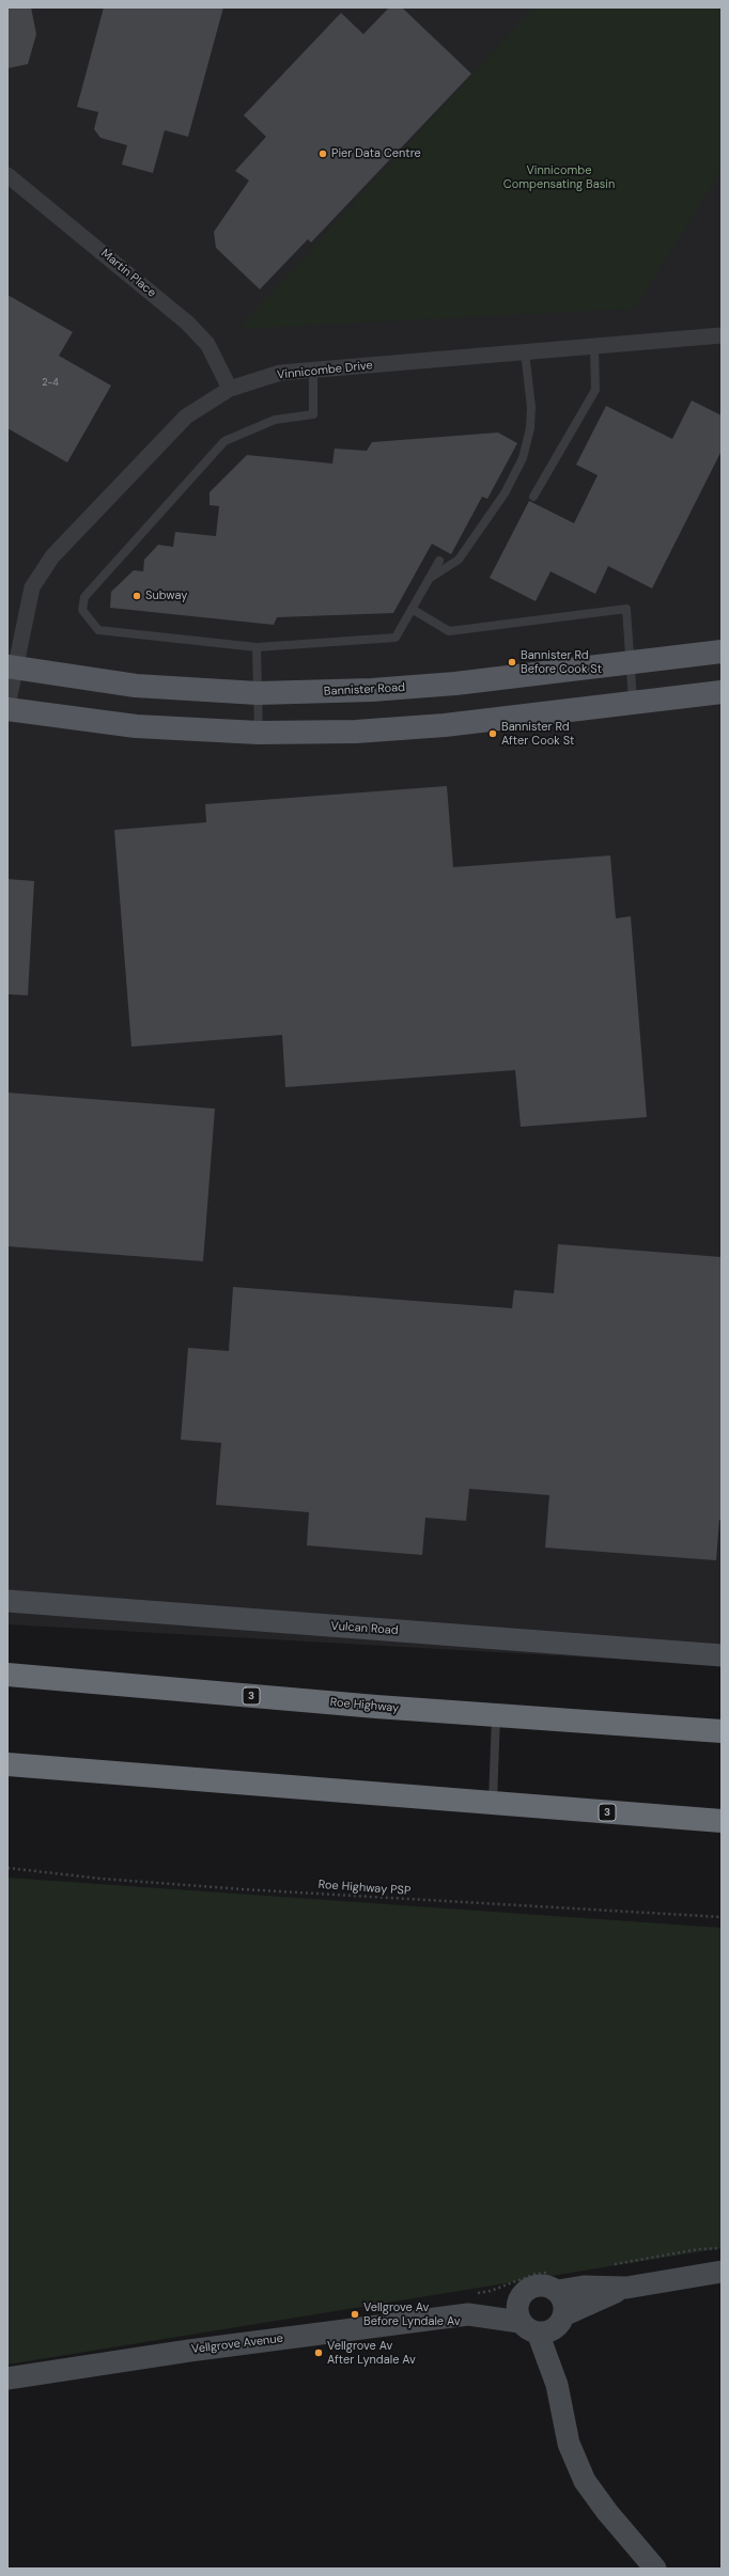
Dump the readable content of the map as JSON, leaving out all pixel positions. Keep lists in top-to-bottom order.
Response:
{
  "streets": {
    "highway": ["3", "Roe Highway"],
    "main road": ["Bannister Road"],
    "street": [
      "Martin Place",
      "Vinnicombe Drive",
      "Vulcan Road",
      "Vellgrove Avenue"
    ],
    "path": ["Roe Highway PSP"]
  },
  "crossings": [
    ["Martin Place", "Vinnicombe Drive"],
    ["Vinnicombe Drive", "Bannister Road"]
  ],
  "parks": ["Vinnicombe Compensating Basin"],
  "places": [
    "Pier Data Centre",
    "Subway",
    "Bannister Rd Before Cook St",
    "Bannister Rd After Cook St",
    "Vellgrove Av Before Lyndale Av",
    "Vellgrove Av After Lyndale Av"
  ],
  "house_numbers": ["2-4"]
}
